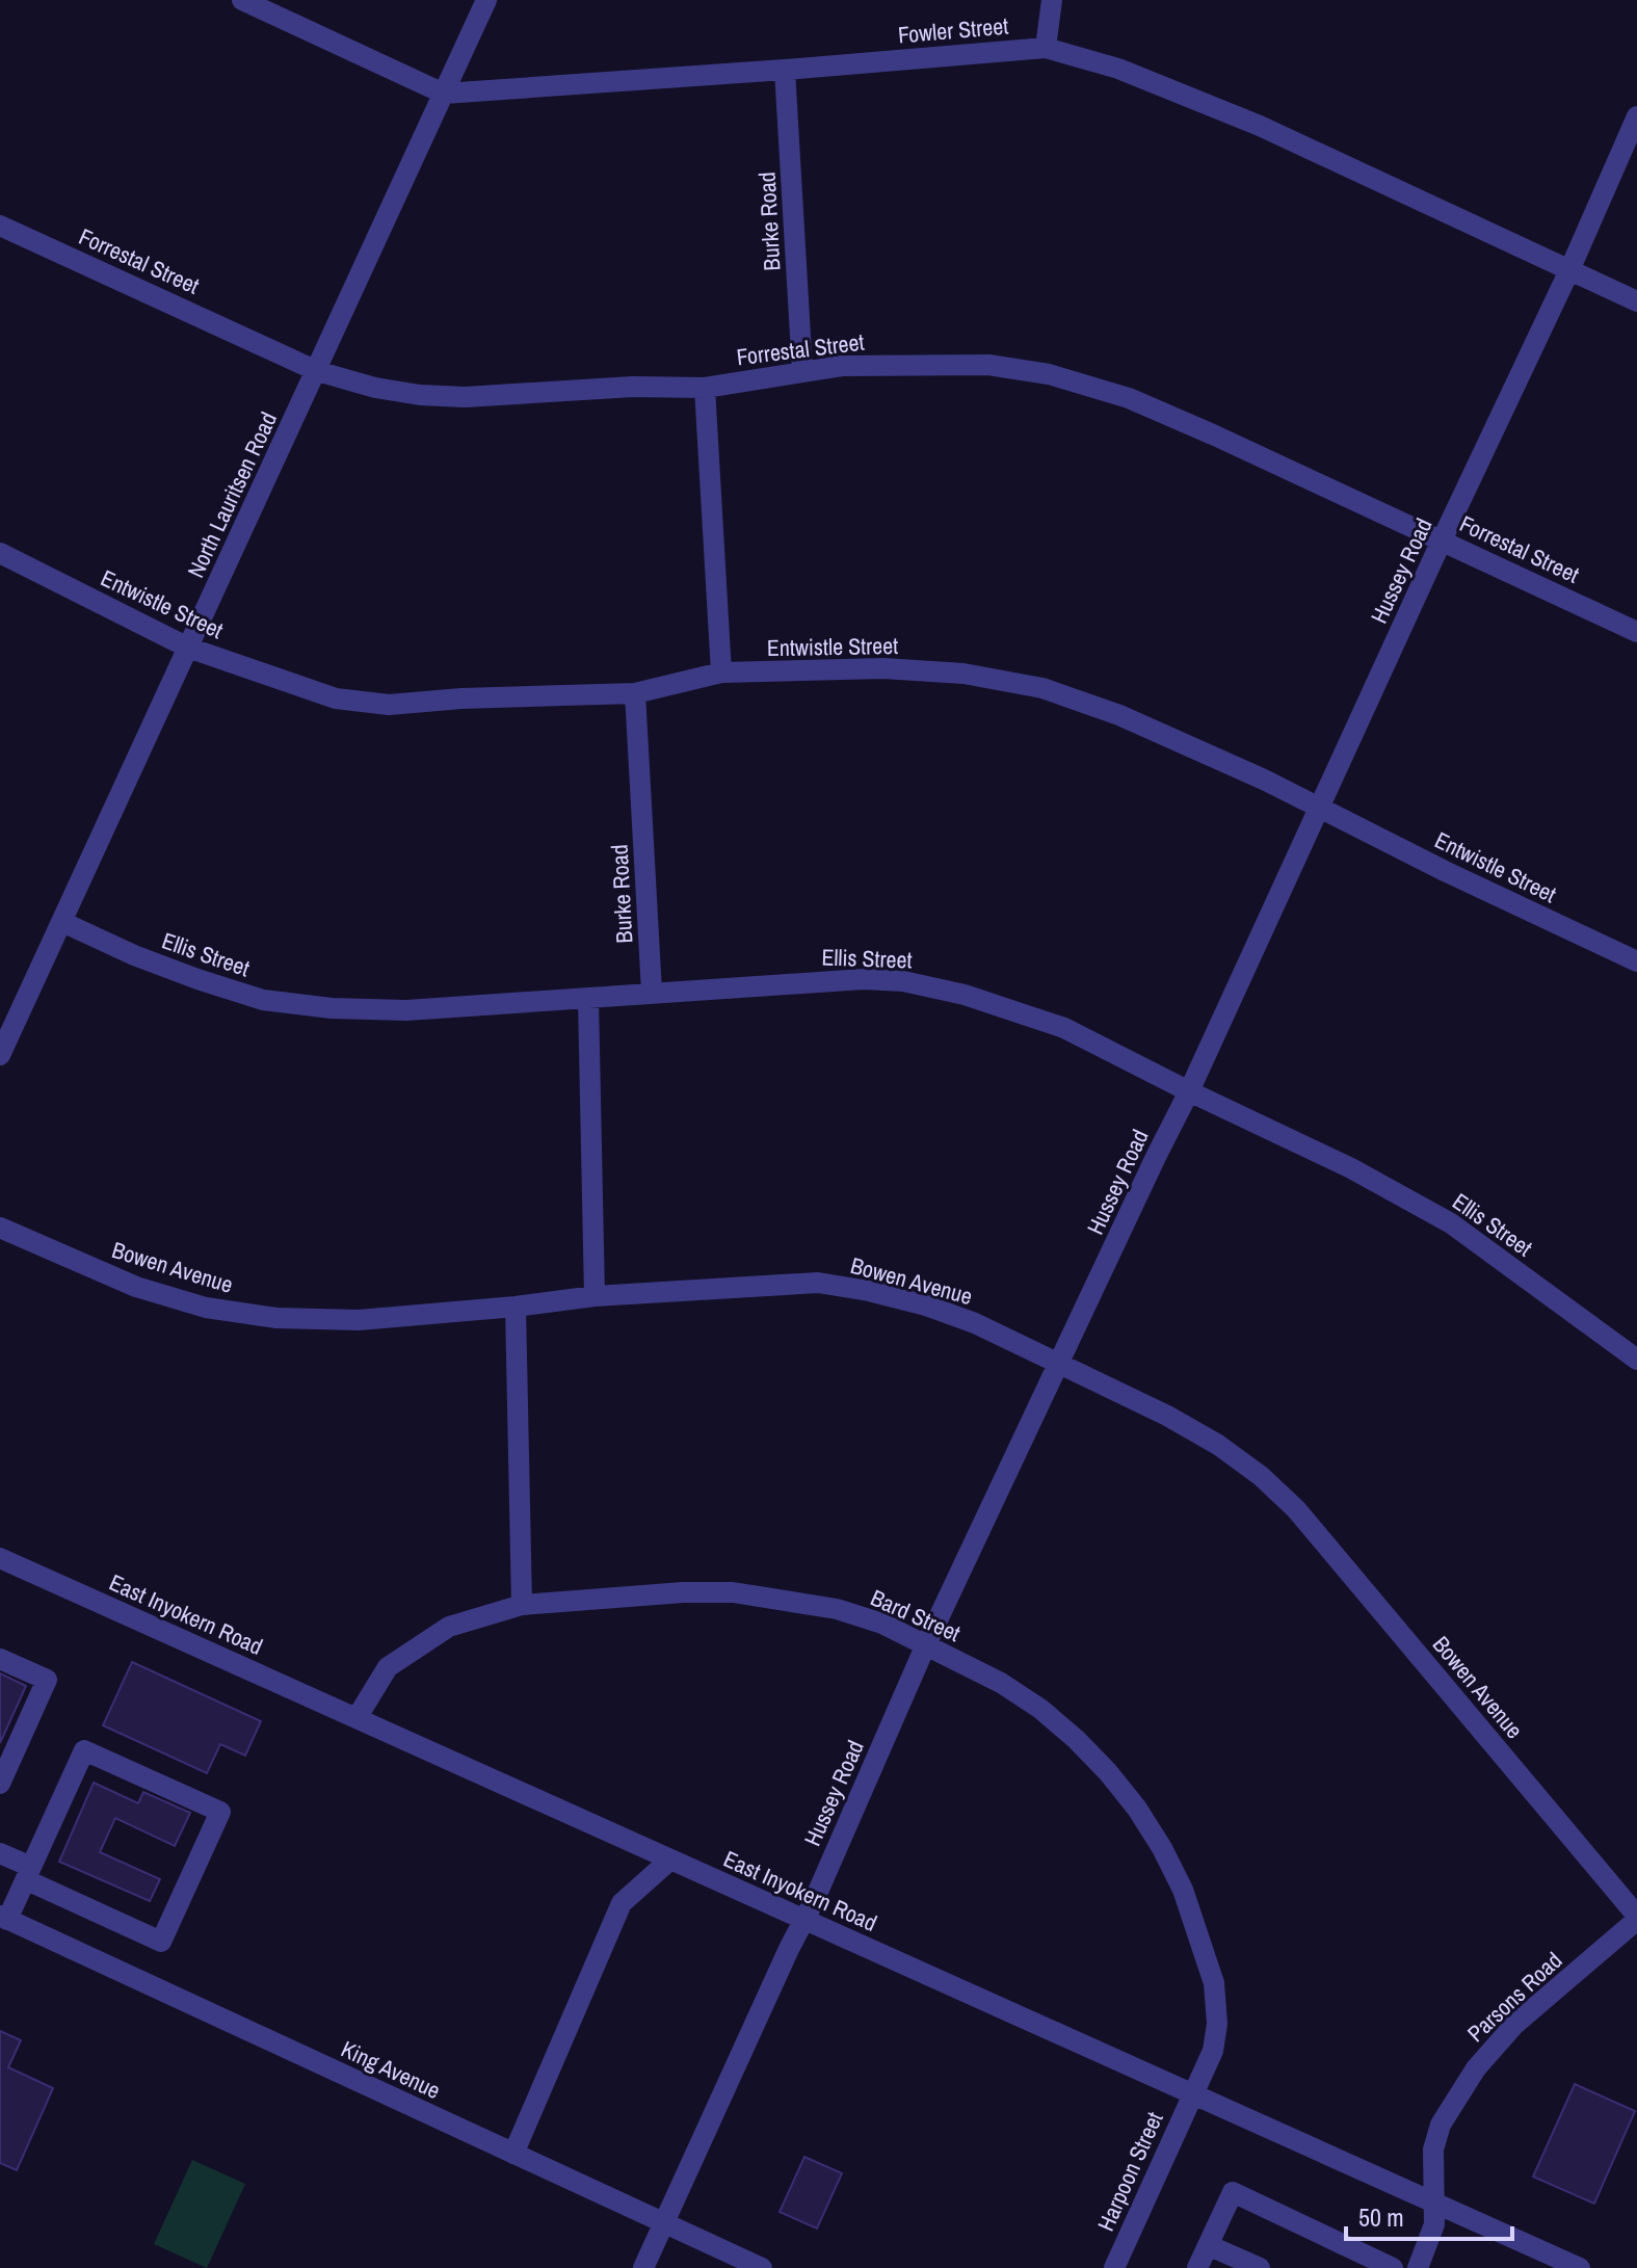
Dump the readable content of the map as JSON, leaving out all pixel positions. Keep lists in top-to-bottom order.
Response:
{
  "streets": {
    "street": [
      "Fowler Street",
      "Burke Road",
      "Forrestal Street",
      "North Lauritsen Road",
      "Hussey Road",
      "Entwistle Street",
      "Ellis Street",
      "Bowen Avenue",
      "East Inyokern Road",
      "Bard Street",
      "Parsons Road",
      "King Avenue",
      "Harpoon Street"
    ]
  },
  "crossings": [
    ["Fowler Street", "Burke Road"],
    ["Fowler Street", "North Lauritsen Road"],
    ["Fowler Street", "Hussey Road"],
    ["Burke Road", "Forrestal Street"],
    ["Burke Road", "Entwistle Street"],
    ["Burke Road", "Ellis Street"],
    ["Forrestal Street", "North Lauritsen Road"],
    ["Forrestal Street", "Hussey Road"],
    ["North Lauritsen Road", "Entwistle Street"],
    ["North Lauritsen Road", "Ellis Street"],
    ["Hussey Road", "Entwistle Street"],
    ["Hussey Road", "Ellis Street"],
    ["Hussey Road", "Bowen Avenue"],
    ["Hussey Road", "East Inyokern Road"],
    ["Hussey Road", "Bard Street"],
    ["Hussey Road", "King Avenue"],
    ["Bowen Avenue", "Parsons Road"],
    ["East Inyokern Road", "Bard Street"],
    ["East Inyokern Road", "Parsons Road"],
    ["East Inyokern Road", "Harpoon Street"],
    ["Bard Street", "Harpoon Street"]
  ],
  "scale_bar": "50 m"
}
